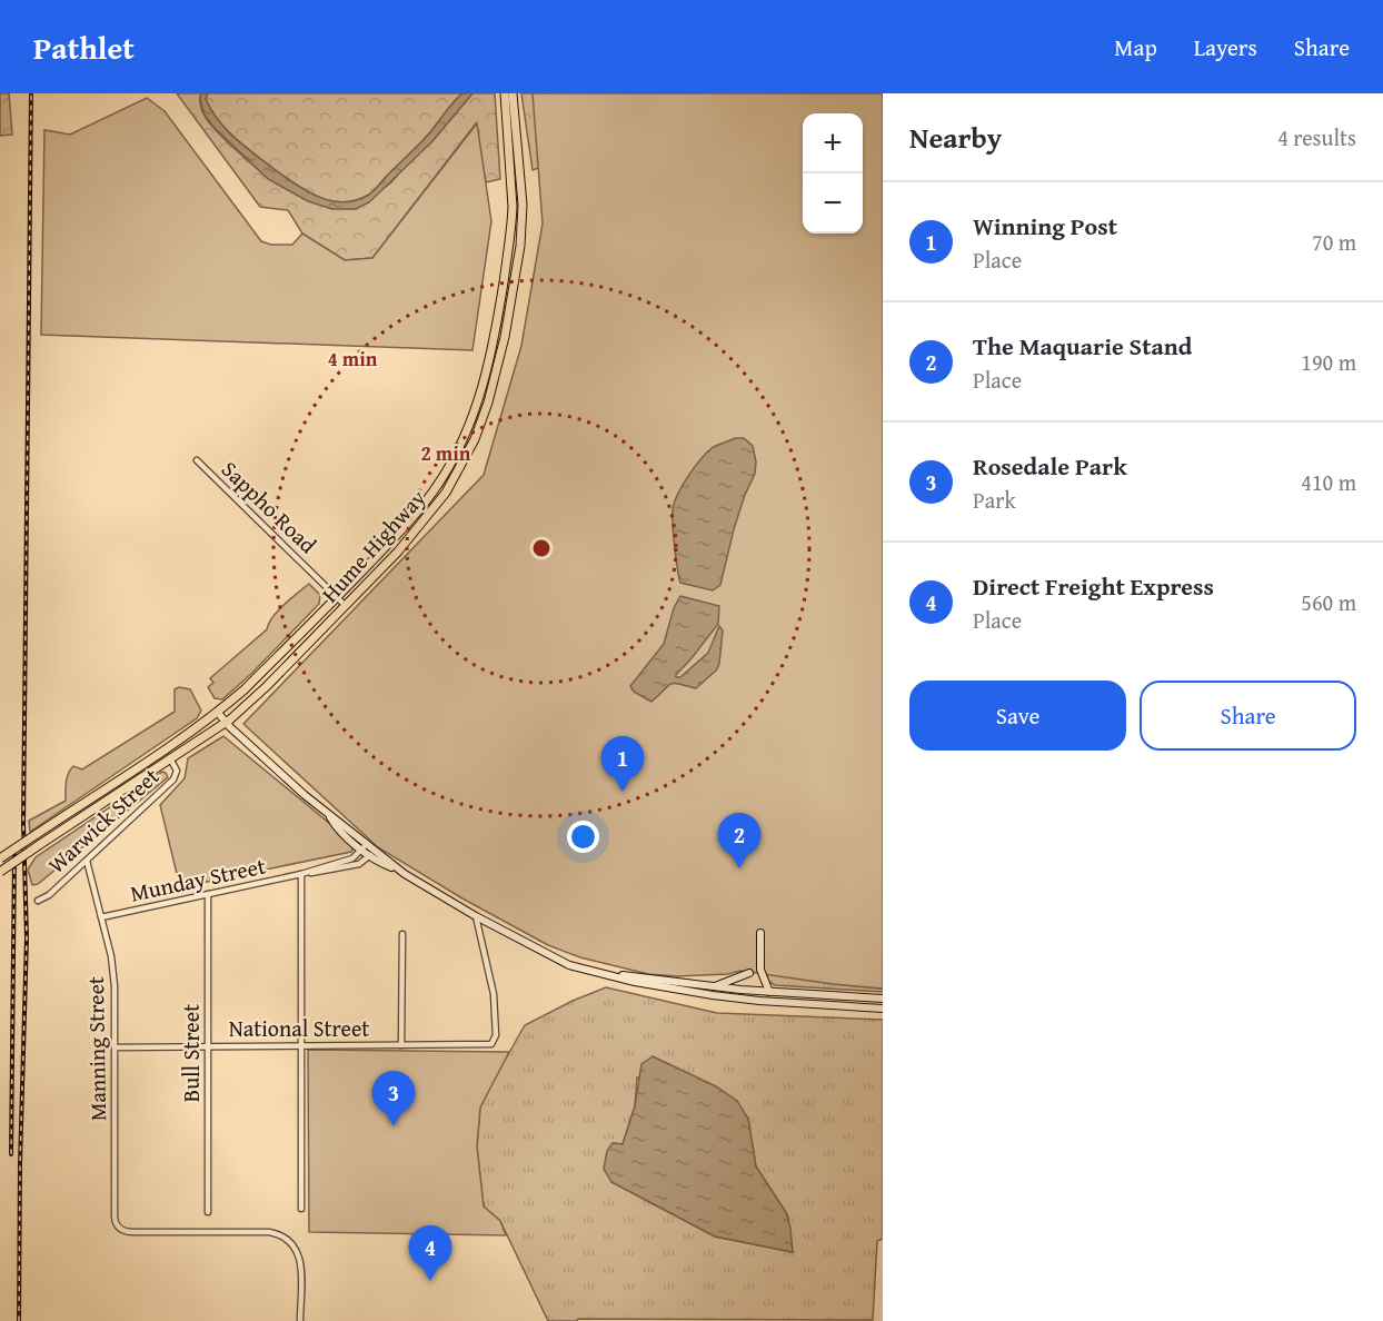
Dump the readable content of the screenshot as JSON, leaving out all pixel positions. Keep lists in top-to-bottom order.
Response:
{
  "streets": {
    "highway": ["Hume Highway"],
    "street": [
      "Sappho Road",
      "Warwick Street",
      "Munday Street",
      "National Street",
      "Manning Street",
      "Bull Street"
    ]
  },
  "crossings": [
    ["Sappho Road", "Hume Highway"],
    ["Hume Highway", "Warwick Street"],
    ["Warwick Street", "Manning Street"],
    ["Munday Street", "Manning Street"],
    ["Munday Street", "Bull Street"],
    ["National Street", "Manning Street"],
    ["National Street", "Bull Street"]
  ],
  "page": {
    "header": "Pathlet",
    "nav": ["Map", "Layers", "Share"],
    "heading": ["Nearby", "4 results"],
    "map_buttons": ["+", "−"],
    "list": [
      {
        "mark": "1",
        "name": "Winning Post",
        "note": "Place",
        "value": "70 m"
      },
      {
        "mark": "2",
        "name": "The Maquarie Stand",
        "note": "Place",
        "value": "190 m"
      },
      {
        "mark": "3",
        "name": "Rosedale Park",
        "note": "Park",
        "value": "410 m"
      },
      {
        "mark": "4",
        "name": "Direct Freight Express",
        "note": "Place",
        "value": "560 m"
      }
    ],
    "buttons": ["Save", "Share"],
    "pins": [
      "1",
      "2",
      "3",
      "4"
    ]
  },
  "rings": ["4 min", "2 min"]
}
